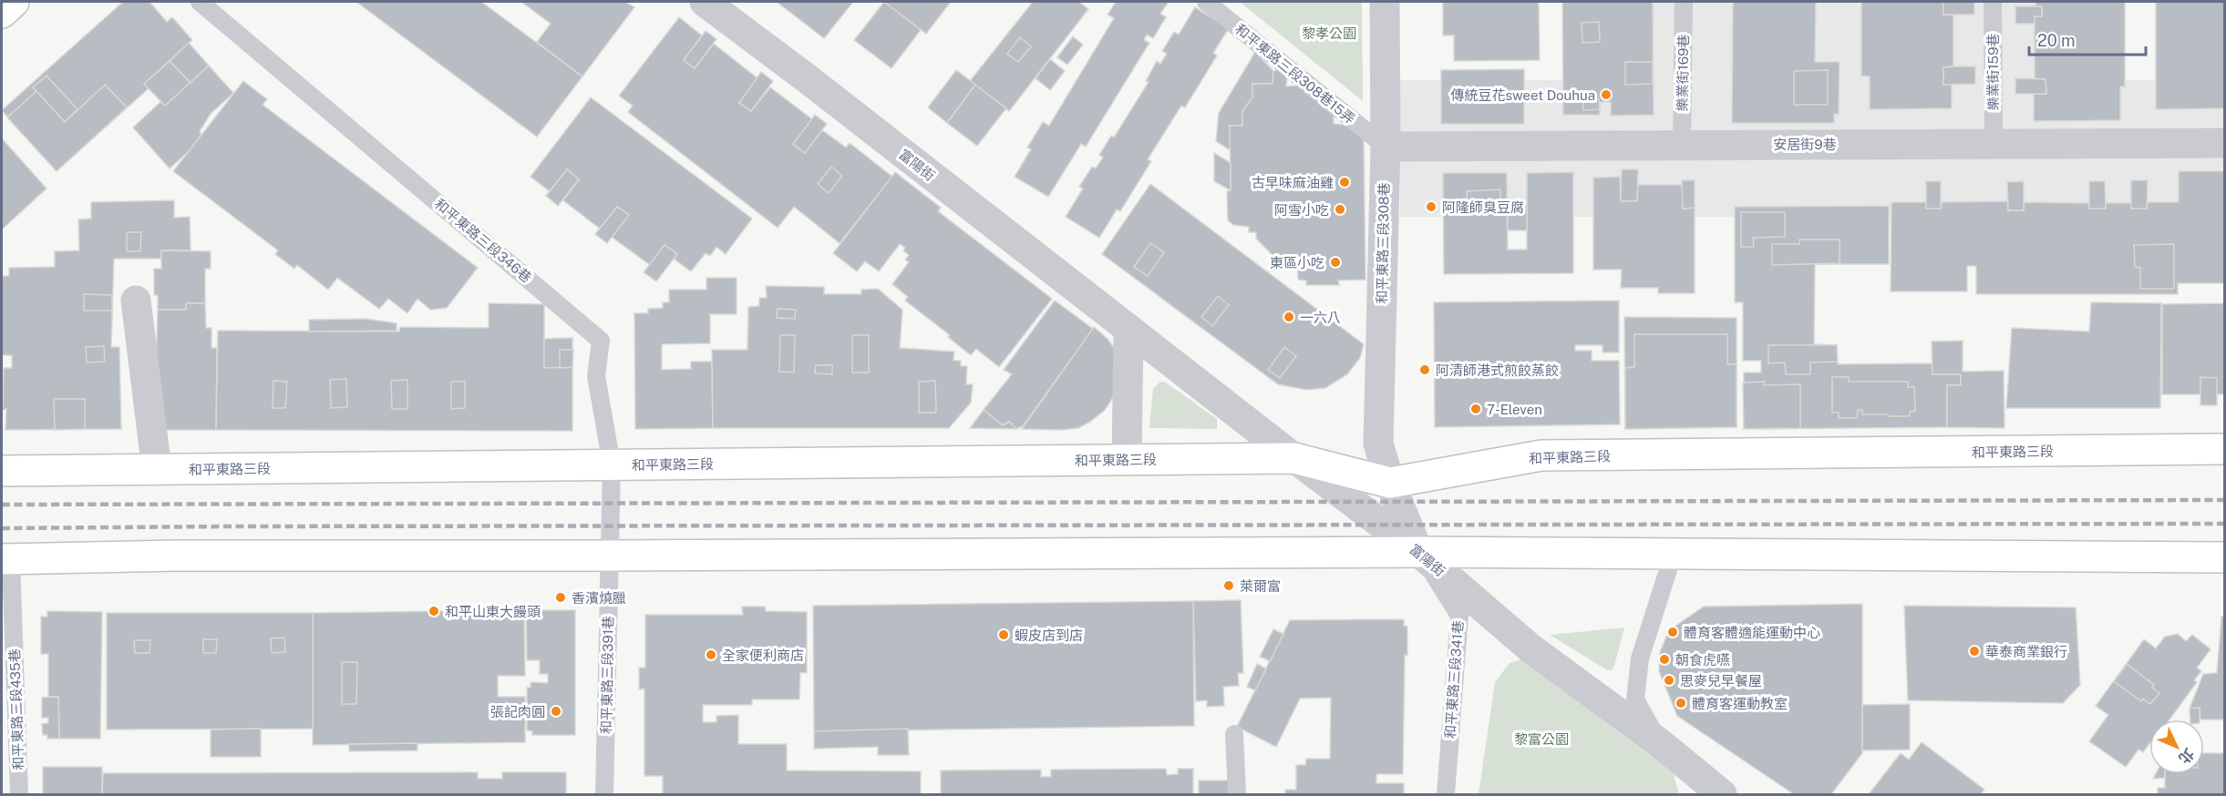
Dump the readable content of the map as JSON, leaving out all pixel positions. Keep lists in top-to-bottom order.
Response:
{
  "streets": {
    "main road": ["和平東路三段"],
    "street": [
      "安居街9巷",
      "富陽街",
      "和平東路三段308巷",
      "和平東路三段341巷"
    ],
    "lane": [
      "樂業街159巷",
      "樂業街169巷",
      "和平東路三段308巷15弄",
      "和平東路三段346巷",
      "和平東路三段391巷",
      "和平東路三段435巷"
    ]
  },
  "crossings": [
    ["樂業街159巷", "安居街9巷"],
    ["樂業街169巷", "安居街9巷"],
    ["和平東路三段308巷15弄", "安居街9巷"],
    ["和平東路三段308巷15弄", "和平東路三段308巷"],
    ["安居街9巷", "和平東路三段308巷"],
    ["富陽街", "和平東路三段"],
    ["富陽街", "和平東路三段341巷"],
    ["和平東路三段346巷", "和平東路三段"],
    ["和平東路三段346巷", "和平東路三段391巷"],
    ["和平東路三段308巷", "和平東路三段"],
    ["和平東路三段308巷", "和平東路三段341巷"],
    ["和平東路三段", "和平東路三段341巷"]
  ],
  "parks": ["黎孝公園", "黎富公園"],
  "places": [
    "傳統豆花sweet Douhua",
    "古早味麻油雞",
    "阿隆師臭豆腐",
    "阿雪小吃",
    "東區小吃",
    "一六八",
    "阿清師港式煎餃蒸餃",
    "7-Eleven",
    "萊爾富",
    "香濱燒臘",
    "和平山東大饅頭",
    "體育客體適能運動中心",
    "蝦皮店到店",
    "華泰商業銀行",
    "全家便利商店",
    "朝食虎嚥",
    "思麥兒早餐屋",
    "體育客運動教室",
    "張記肉圓"
  ],
  "scale_bar": "20 m",
  "north": "bottom right"
}
